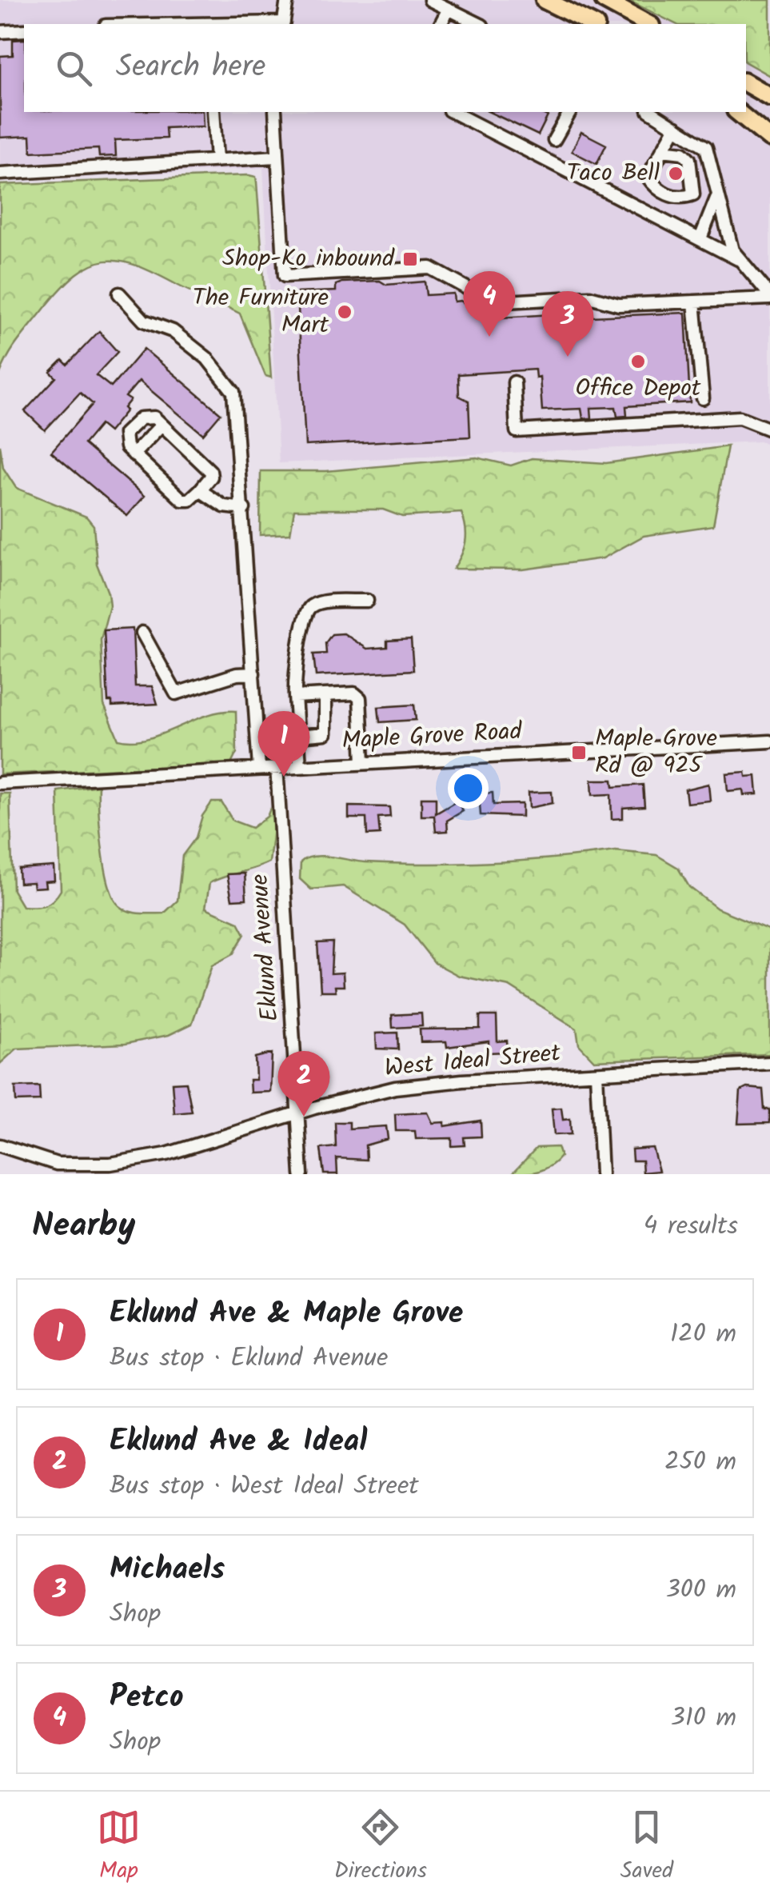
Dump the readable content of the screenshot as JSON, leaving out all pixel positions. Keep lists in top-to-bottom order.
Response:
{
  "streets": {
    "street": ["Maple Grove Road", "Eklund Avenue", "West Ideal Street"]
  },
  "crossings": [
    ["Maple Grove Road", "Eklund Avenue"],
    ["Eklund Avenue", "West Ideal Street"]
  ],
  "places": {
    "other": ["Taco Bell", "The Furniture Mart", "Office Depot"],
    "transit": ["Shop-Ko inbound", "Maple Grove Rd @ 925"]
  },
  "page": {
    "search": "Search here",
    "pins": [
      "4",
      "3",
      "1",
      "2"
    ],
    "heading": ["Nearby", "4 results"],
    "list": [
      {
        "mark": "1",
        "name": "Eklund Ave & Maple Grove",
        "note": "Bus stop · Eklund Avenue",
        "value": "120 m"
      },
      {
        "mark": "2",
        "name": "Eklund Ave & Ideal",
        "note": "Bus stop · West Ideal Street",
        "value": "250 m"
      },
      {
        "mark": "3",
        "name": "Michaels",
        "note": "Shop",
        "value": "300 m"
      },
      {
        "mark": "4",
        "name": "Petco",
        "note": "Shop",
        "value": "310 m"
      }
    ],
    "nav": ["Map", "Directions", "Saved"]
  }
}
